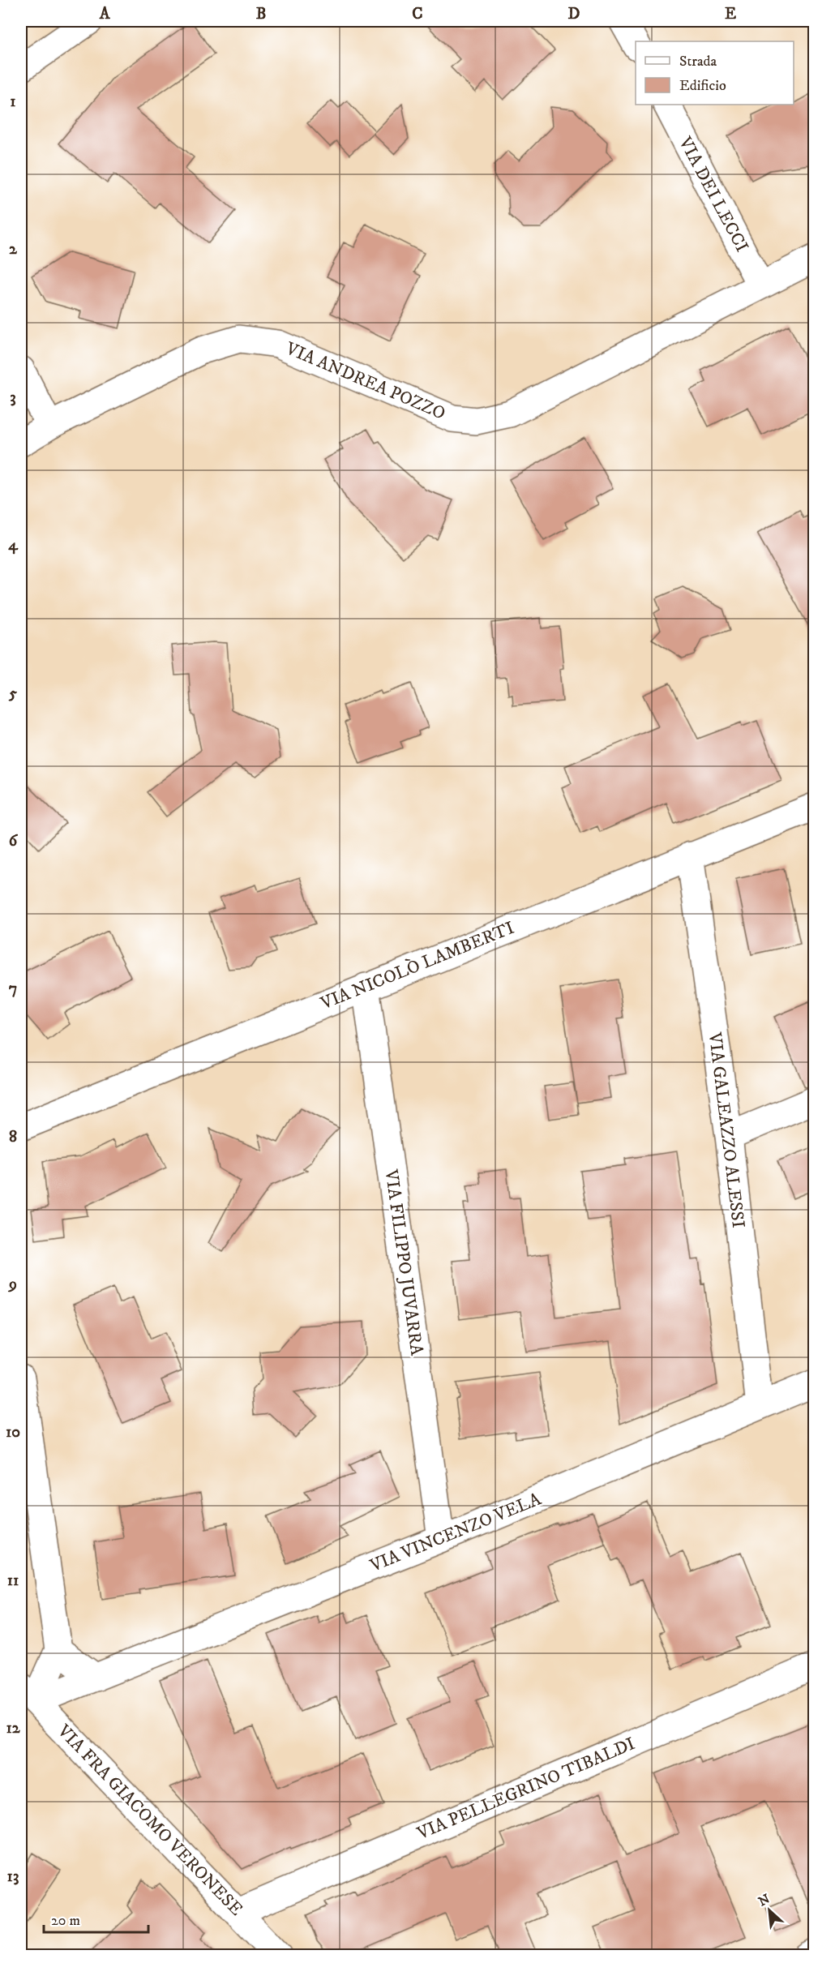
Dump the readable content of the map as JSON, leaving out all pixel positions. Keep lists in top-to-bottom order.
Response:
{
  "streets": {
    "street": [
      "VIA DEI LECCI",
      "VIA ANDREA POZZO",
      "VIA NICOLÒ LAMBERTI",
      "VIA GALEAZZO ALESSI",
      "VIA FILIPPO JUVARRA",
      "VIA VINCENZO VELA",
      "VIA PELLEGRINO TIBALDI",
      "VIA FRA GIACOMO VERONESE"
    ]
  },
  "crossings": [
    ["VIA DEI LECCI", "VIA ANDREA POZZO"],
    ["VIA NICOLÒ LAMBERTI", "VIA GALEAZZO ALESSI"],
    ["VIA NICOLÒ LAMBERTI", "VIA FILIPPO JUVARRA"],
    ["VIA GALEAZZO ALESSI", "VIA VINCENZO VELA"],
    ["VIA FILIPPO JUVARRA", "VIA VINCENZO VELA"],
    ["VIA VINCENZO VELA", "VIA FRA GIACOMO VERONESE"],
    ["VIA PELLEGRINO TIBALDI", "VIA FRA GIACOMO VERONESE"]
  ],
  "legend": ["Strada", "Edificio"],
  "scale_bar": "20 m",
  "north": "top left",
  "grid": {
    "columns": [
      "A",
      "B",
      "C",
      "D",
      "E"
    ],
    "rows": [
      "1",
      "2",
      "3",
      "4",
      "5",
      "6",
      "7",
      "8",
      "9",
      "10",
      "11",
      "12",
      "13"
    ]
  }
}
